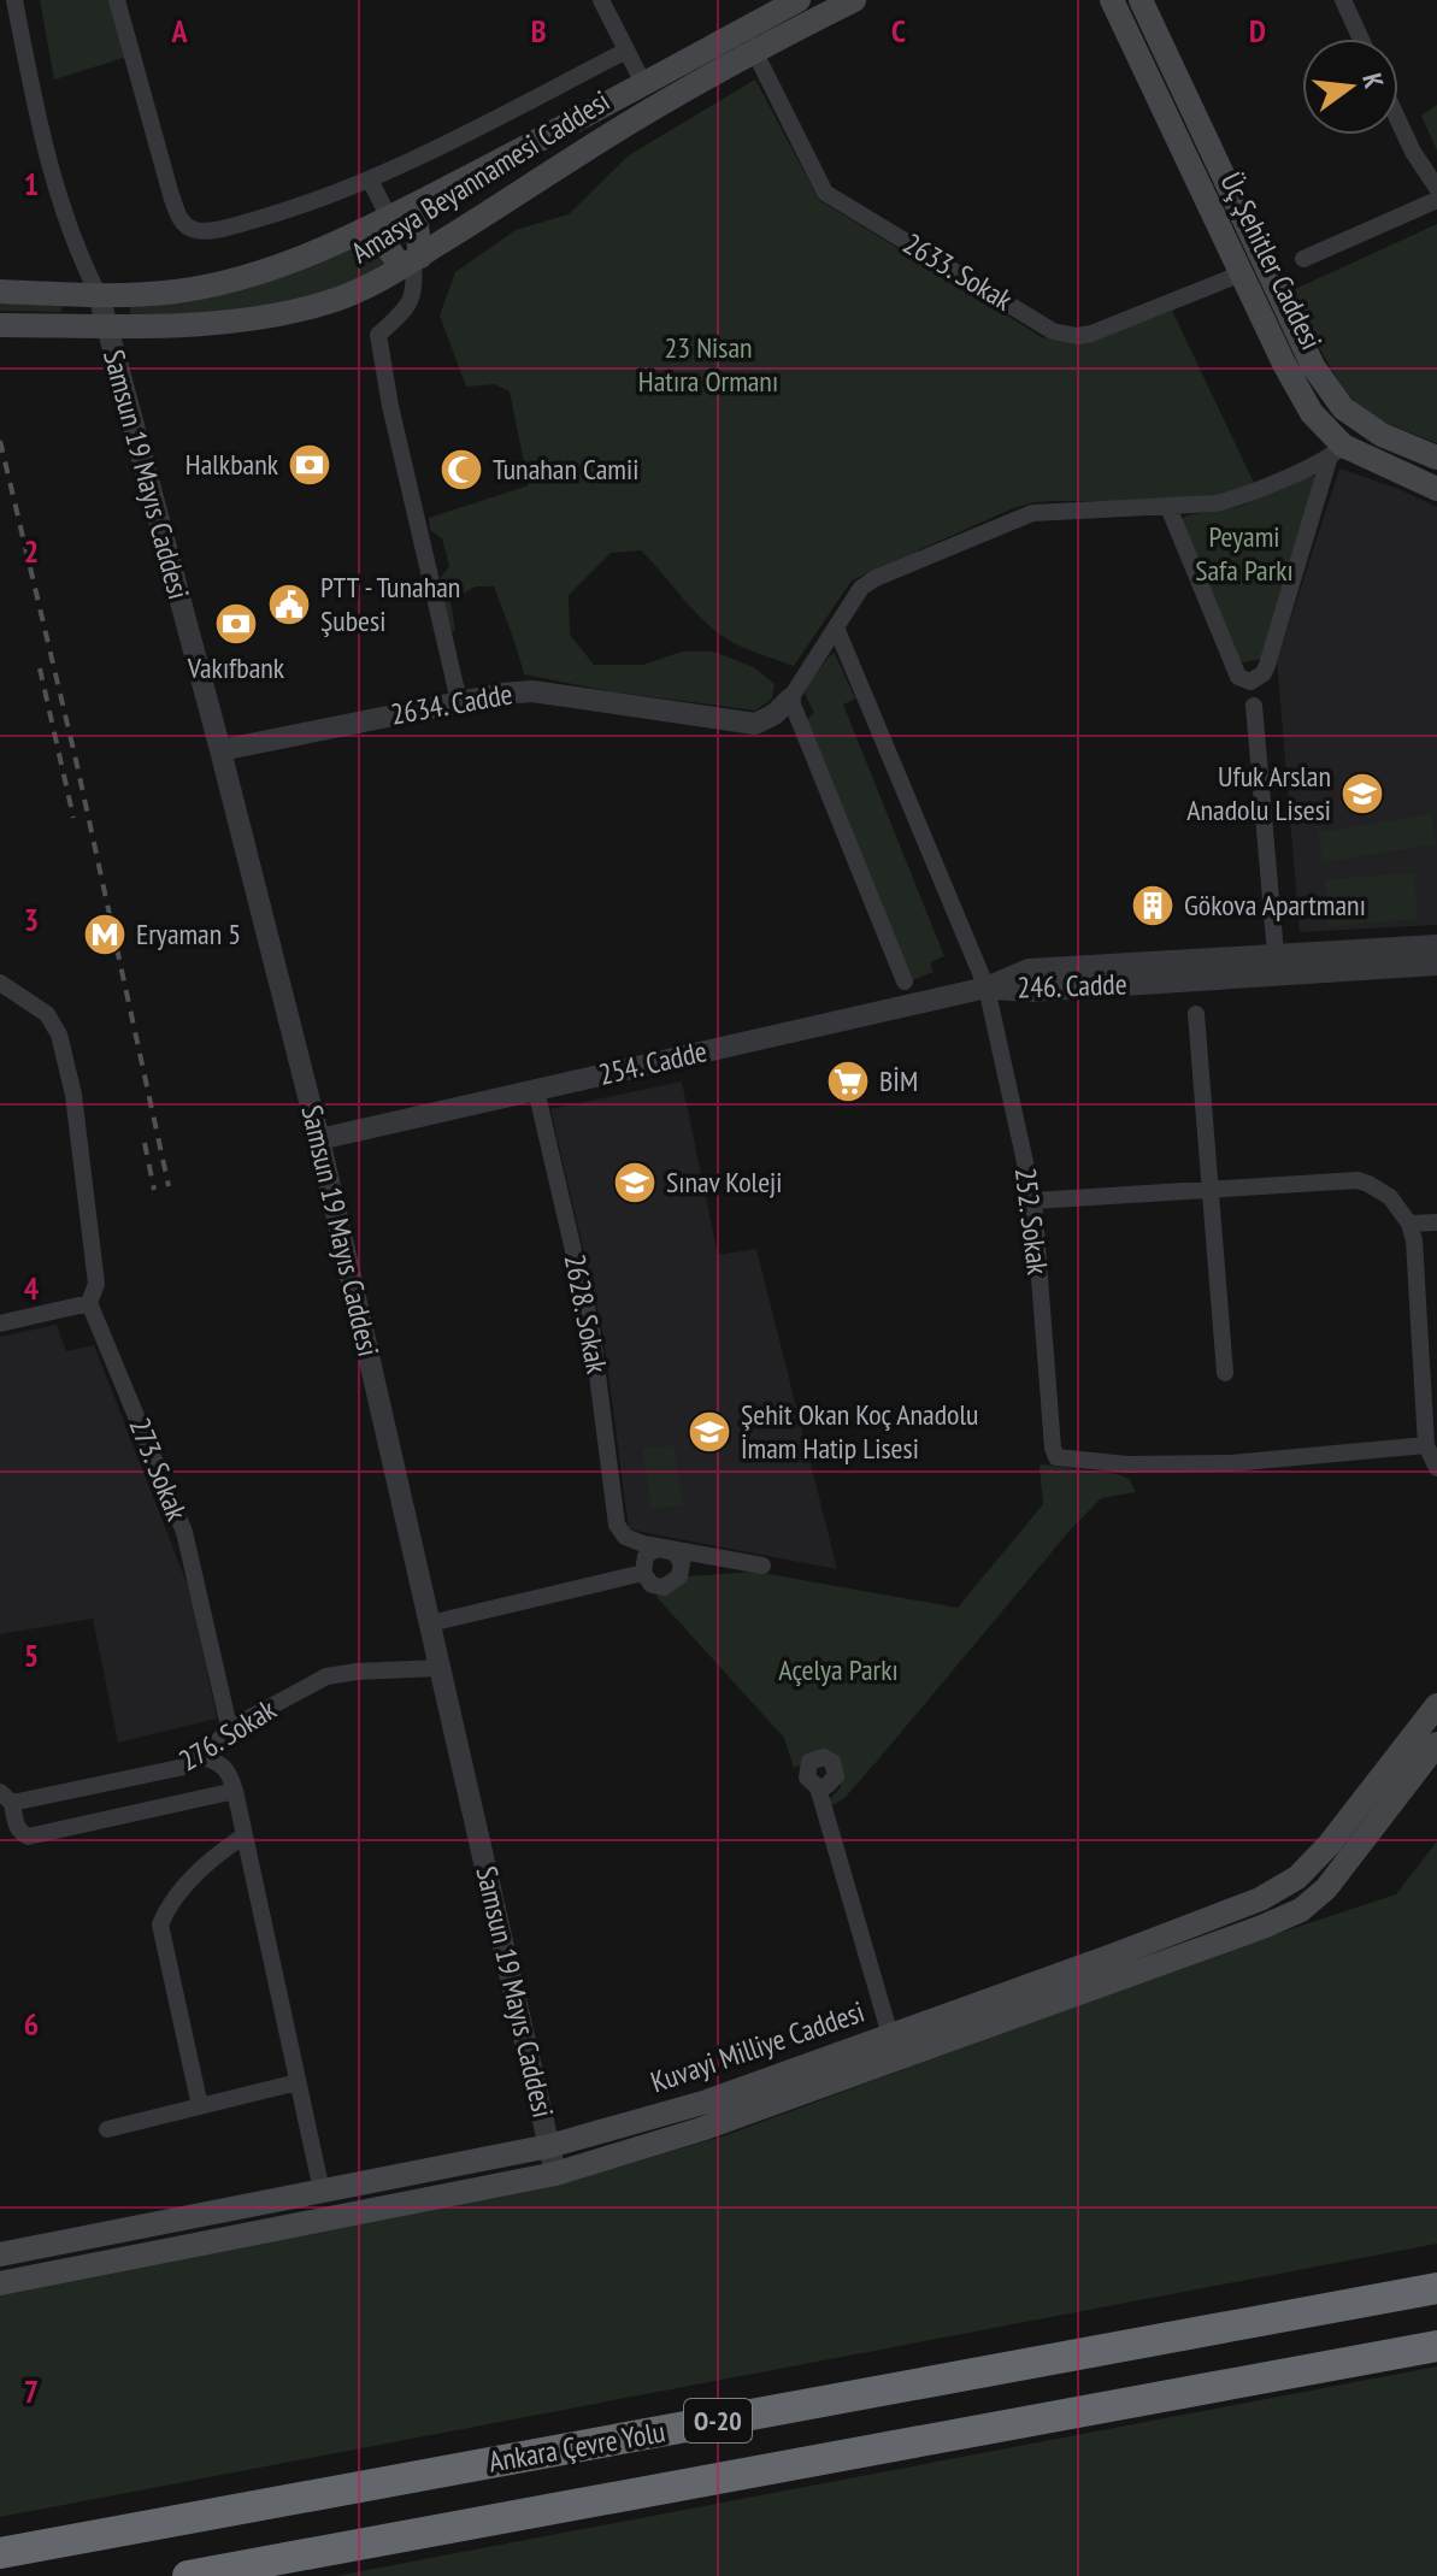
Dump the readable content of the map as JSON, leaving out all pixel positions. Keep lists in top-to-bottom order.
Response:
{
  "streets": {
    "highway": ["O-20", "Ankara Çevre Yolu"],
    "main road": ["Amasya Beyannamesi Caddesi", "Üç Şehitler Caddesi", "Kuvayi Milliye Caddesi"],
    "street": [
      "2633. Sokak",
      "Samsun 19 Mayıs Caddesi",
      "2634. Cadde",
      "246. Cadde",
      "254. Cadde",
      "252. Sokak",
      "2628. Sokak",
      "273. Sokak",
      "276. Sokak"
    ]
  },
  "crossings": [
    ["Amasya Beyannamesi Caddesi", "2633. Sokak"],
    ["Amasya Beyannamesi Caddesi", "Samsun 19 Mayıs Caddesi"],
    ["Üç Şehitler Caddesi", "2633. Sokak"],
    ["Samsun 19 Mayıs Caddesi", "2634. Cadde"],
    ["Samsun 19 Mayıs Caddesi", "254. Cadde"],
    ["Samsun 19 Mayıs Caddesi", "276. Sokak"],
    ["Samsun 19 Mayıs Caddesi", "Kuvayi Milliye Caddesi"],
    ["246. Cadde", "254. Cadde"],
    ["246. Cadde", "252. Sokak"],
    ["254. Cadde", "252. Sokak"],
    ["254. Cadde", "2628. Sokak"],
    ["273. Sokak", "276. Sokak"]
  ],
  "parks": ["23 Nisan Hatıra Ormanı", "Peyami Safa Parkı", "Açelya Parkı"],
  "places": {
    "bank": ["Halkbank", "Vakıfbank"],
    "mosque": ["Tunahan Camii"],
    "public building": ["PTT - Tunahan Şubesi"],
    "school or university": ["Ufuk Arslan Anadolu Lisesi", "Sınav Koleji", "Şehit Okan Koç Anadolu İmam Hatip Lisesi"],
    "building": ["Gökova Apartmanı"],
    "metro station": ["Eryaman 5"],
    "supermarket": ["BİM"]
  },
  "north": "right",
  "grid": {
    "columns": [
      "A",
      "B",
      "C",
      "D"
    ],
    "rows": [
      "1",
      "2",
      "3",
      "4",
      "5",
      "6",
      "7"
    ]
  }
}
